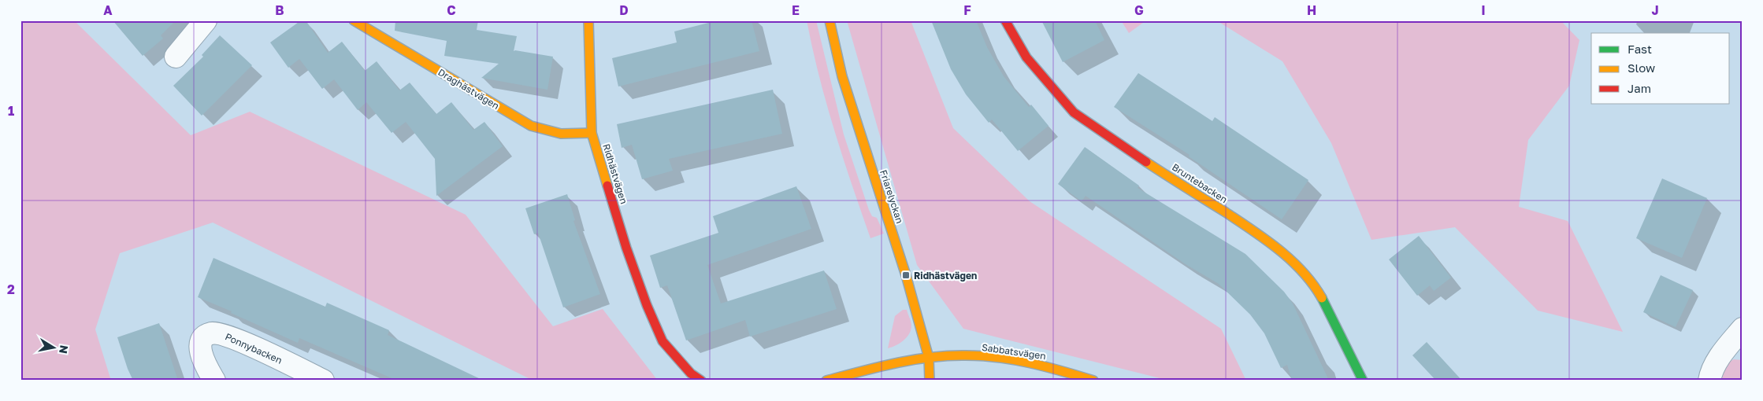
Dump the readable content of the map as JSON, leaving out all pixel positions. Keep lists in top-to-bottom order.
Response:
{
  "streets": {
    "street": [
      "Draghästvägen",
      "Ridhästvägen",
      "Bruntebacken",
      "Friarelyckan",
      "Ponnybacken",
      "Sabbatsvägen"
    ]
  },
  "crossings": [
    ["Draghästvägen", "Ridhästvägen"],
    ["Friarelyckan", "Sabbatsvägen"]
  ],
  "places": {
    "transit": ["Ridhästvägen"]
  },
  "legend": ["Fast", "Slow", "Jam"],
  "north": "right",
  "grid": {
    "columns": [
      "A",
      "B",
      "C",
      "D",
      "E",
      "F",
      "G",
      "H",
      "I",
      "J"
    ],
    "rows": ["1", "2"]
  }
}
